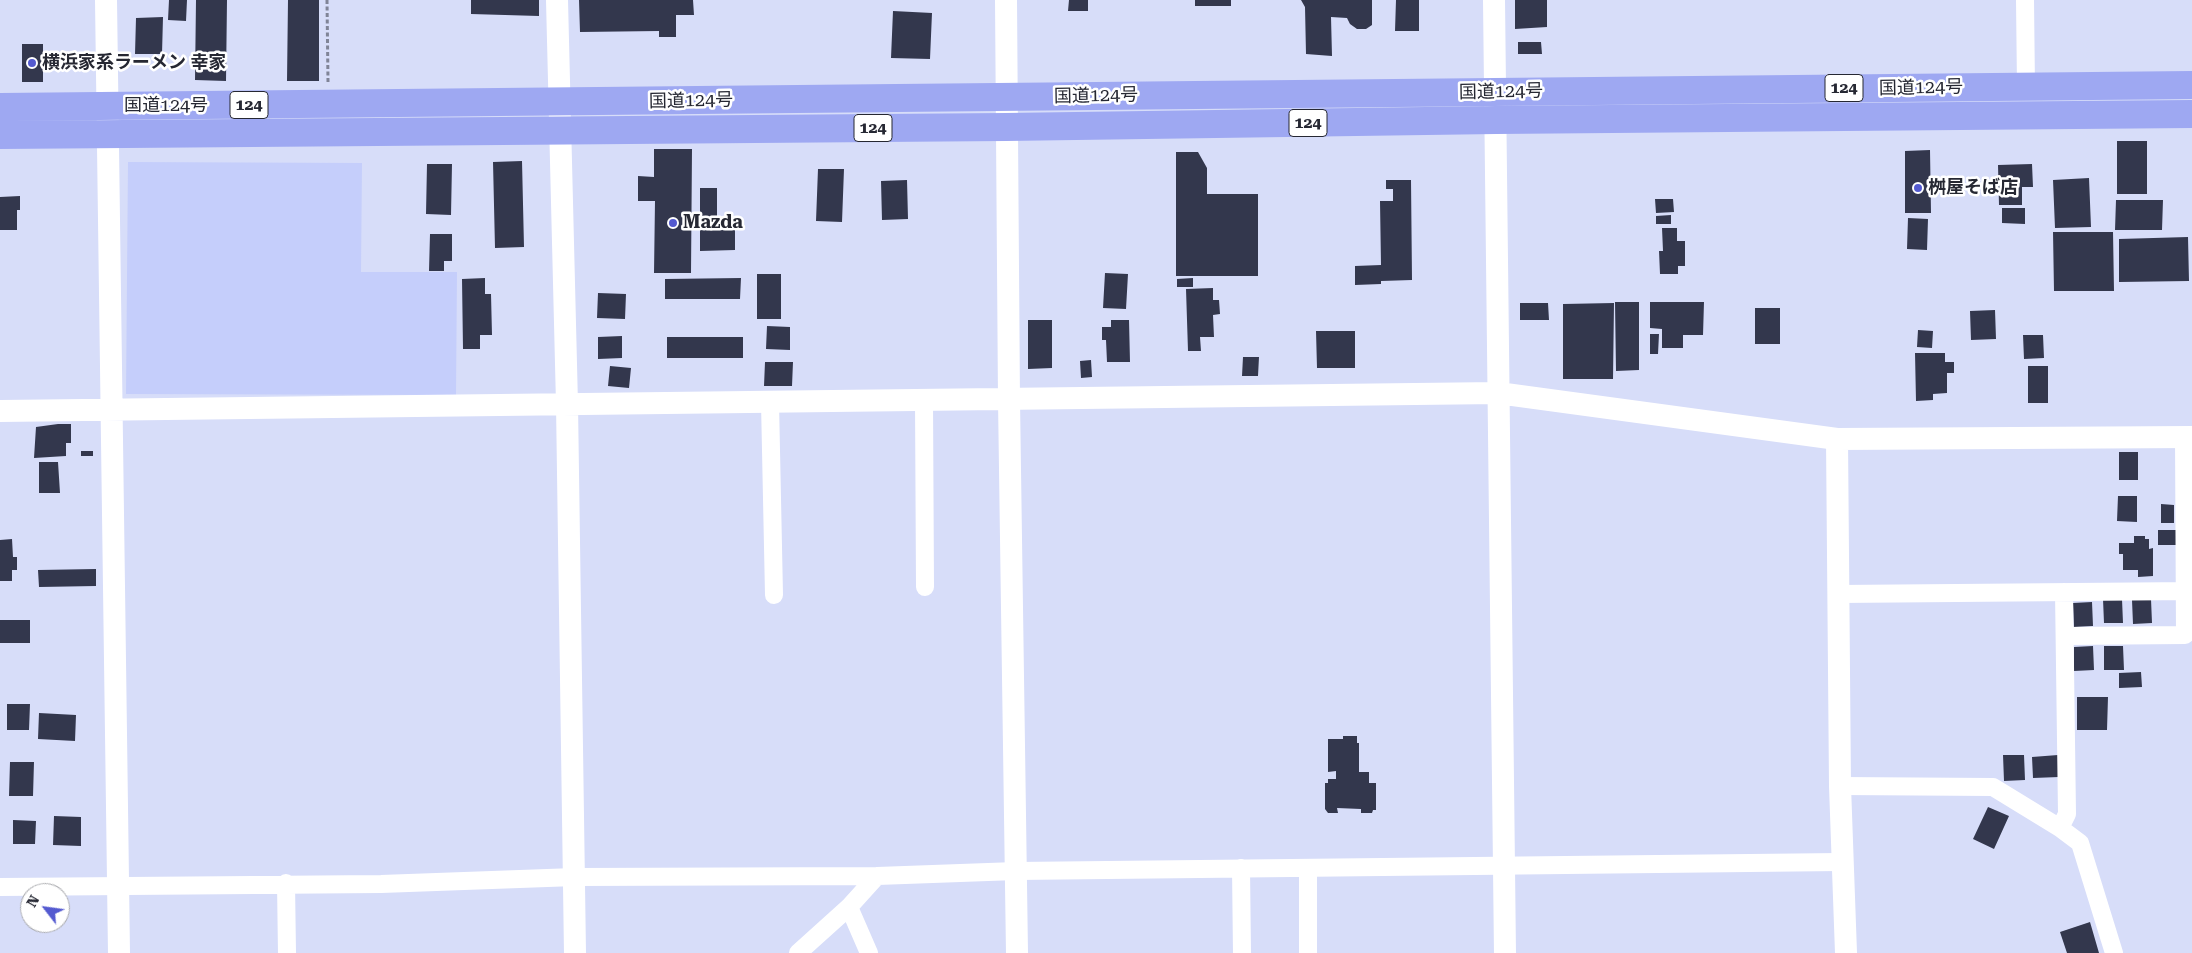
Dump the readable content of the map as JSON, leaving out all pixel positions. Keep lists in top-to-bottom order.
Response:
{
  "streets": {
    "highway": ["124", "国道124号"]
  },
  "places": ["横浜家系ラーメン 幸家", "桝屋そば店", "Mazda"],
  "north": "top left"
}
